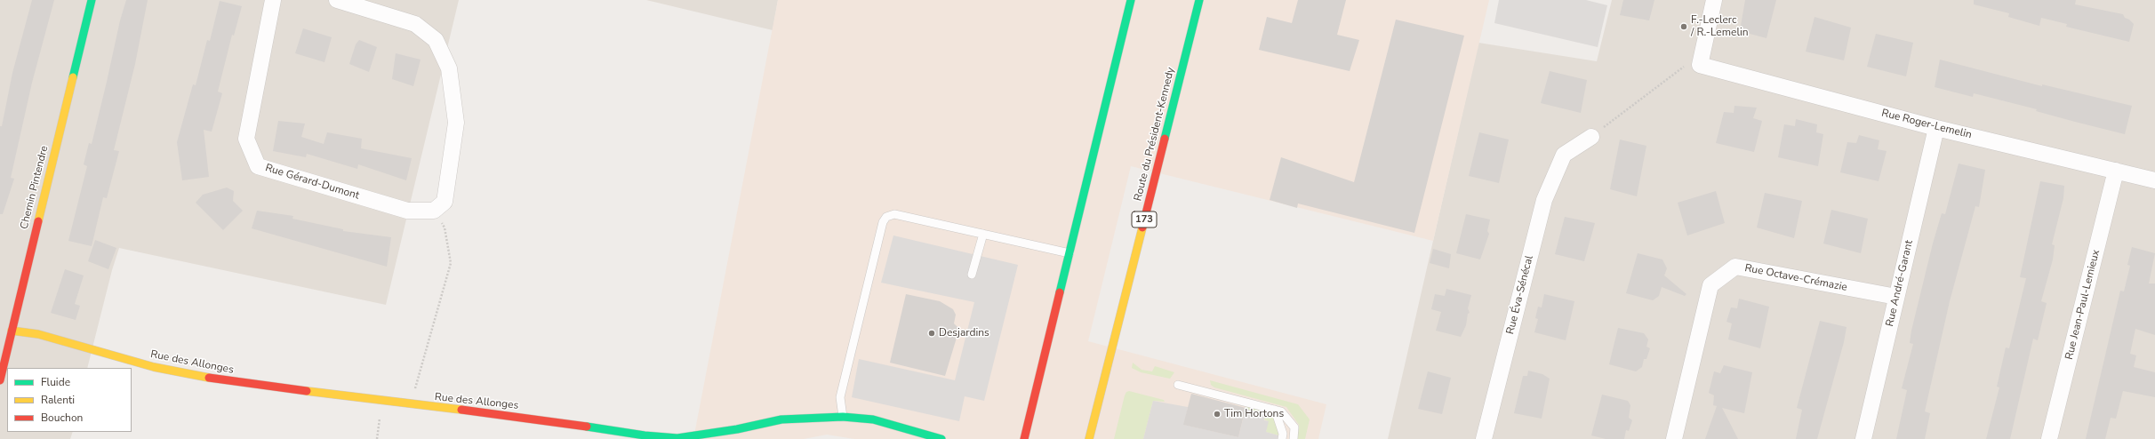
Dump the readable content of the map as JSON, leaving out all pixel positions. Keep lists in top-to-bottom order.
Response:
{
  "streets": {
    "street": [
      "Rue Roger-Lemelin",
      "Route du Président-Kennedy",
      "Rue Gérard-Dumont",
      "Chemin Pintendre",
      "173",
      "Rue Octave-Crémazie",
      "Rue André-Garant",
      "Rue Éva-Sénécal",
      "Rue Jean-Paul-Lemieux",
      "Rue des Allonges"
    ]
  },
  "crossings": [
    ["Rue Roger-Lemelin", "Rue André-Garant"],
    ["Rue Roger-Lemelin", "Rue Jean-Paul-Lemieux"],
    ["Chemin Pintendre", "Rue des Allonges"],
    ["Rue Octave-Crémazie", "Rue André-Garant"]
  ],
  "places": ["F.-Leclerc / R.-Lemelin", "Desjardins", "Tim Hortons"],
  "legend": ["Fluide", "Ralenti", "Bouchon"]
}
